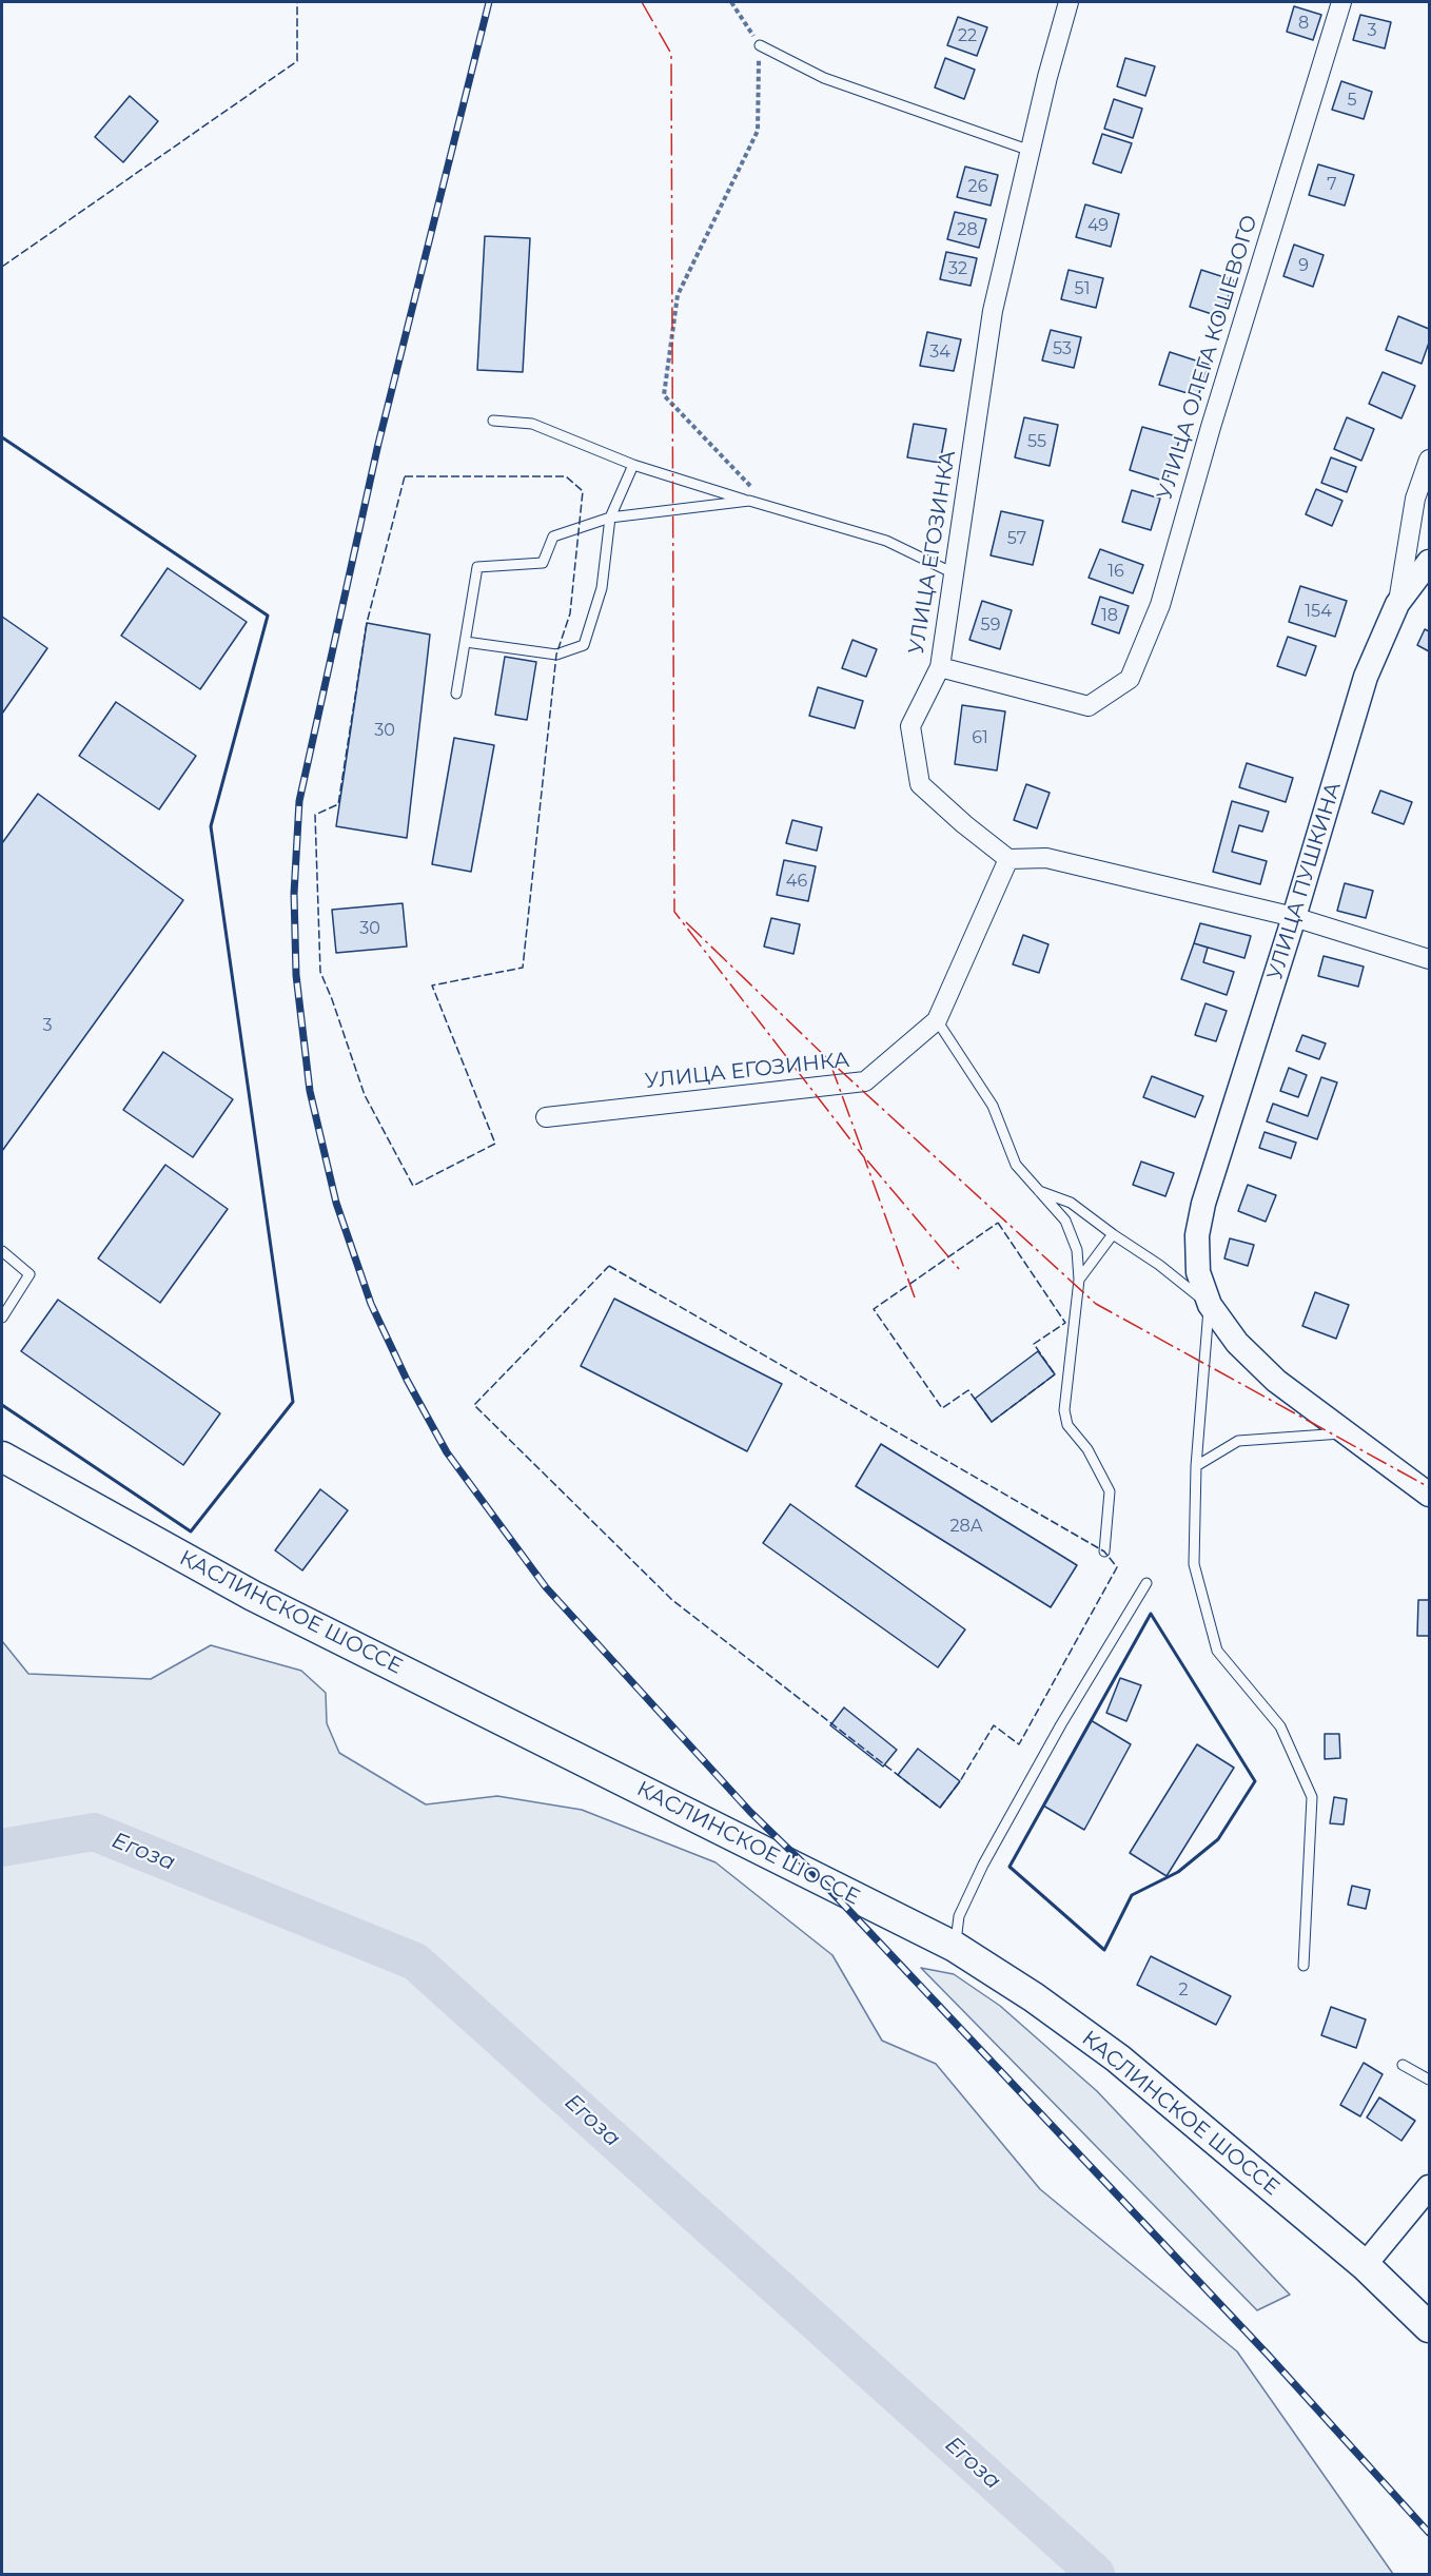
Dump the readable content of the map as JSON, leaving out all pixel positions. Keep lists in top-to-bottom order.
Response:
{
  "streets": {
    "main road": ["КАСЛИНСКОЕ ШОССЕ"],
    "street": ["УЛИЦА ОЛЕГА КОШЕВОГО", "УЛИЦА ЕГОЗИНКА", "УЛИЦА ПУШКИНА"]
  },
  "crossings": [
    ["УЛИЦА ОЛЕГА КОШЕВОГО", "УЛИЦА ЕГОЗИНКА"]
  ],
  "water": ["Егоза"],
  "house_numbers": [
    "8",
    "3",
    "22",
    "5",
    "7",
    "26",
    "49",
    "28",
    "9",
    "32",
    "51",
    "53",
    "34",
    "55",
    "57",
    "16",
    "154",
    "18",
    "59",
    "30",
    "61",
    "46",
    "30",
    "3",
    "28А",
    "2"
  ]
}
